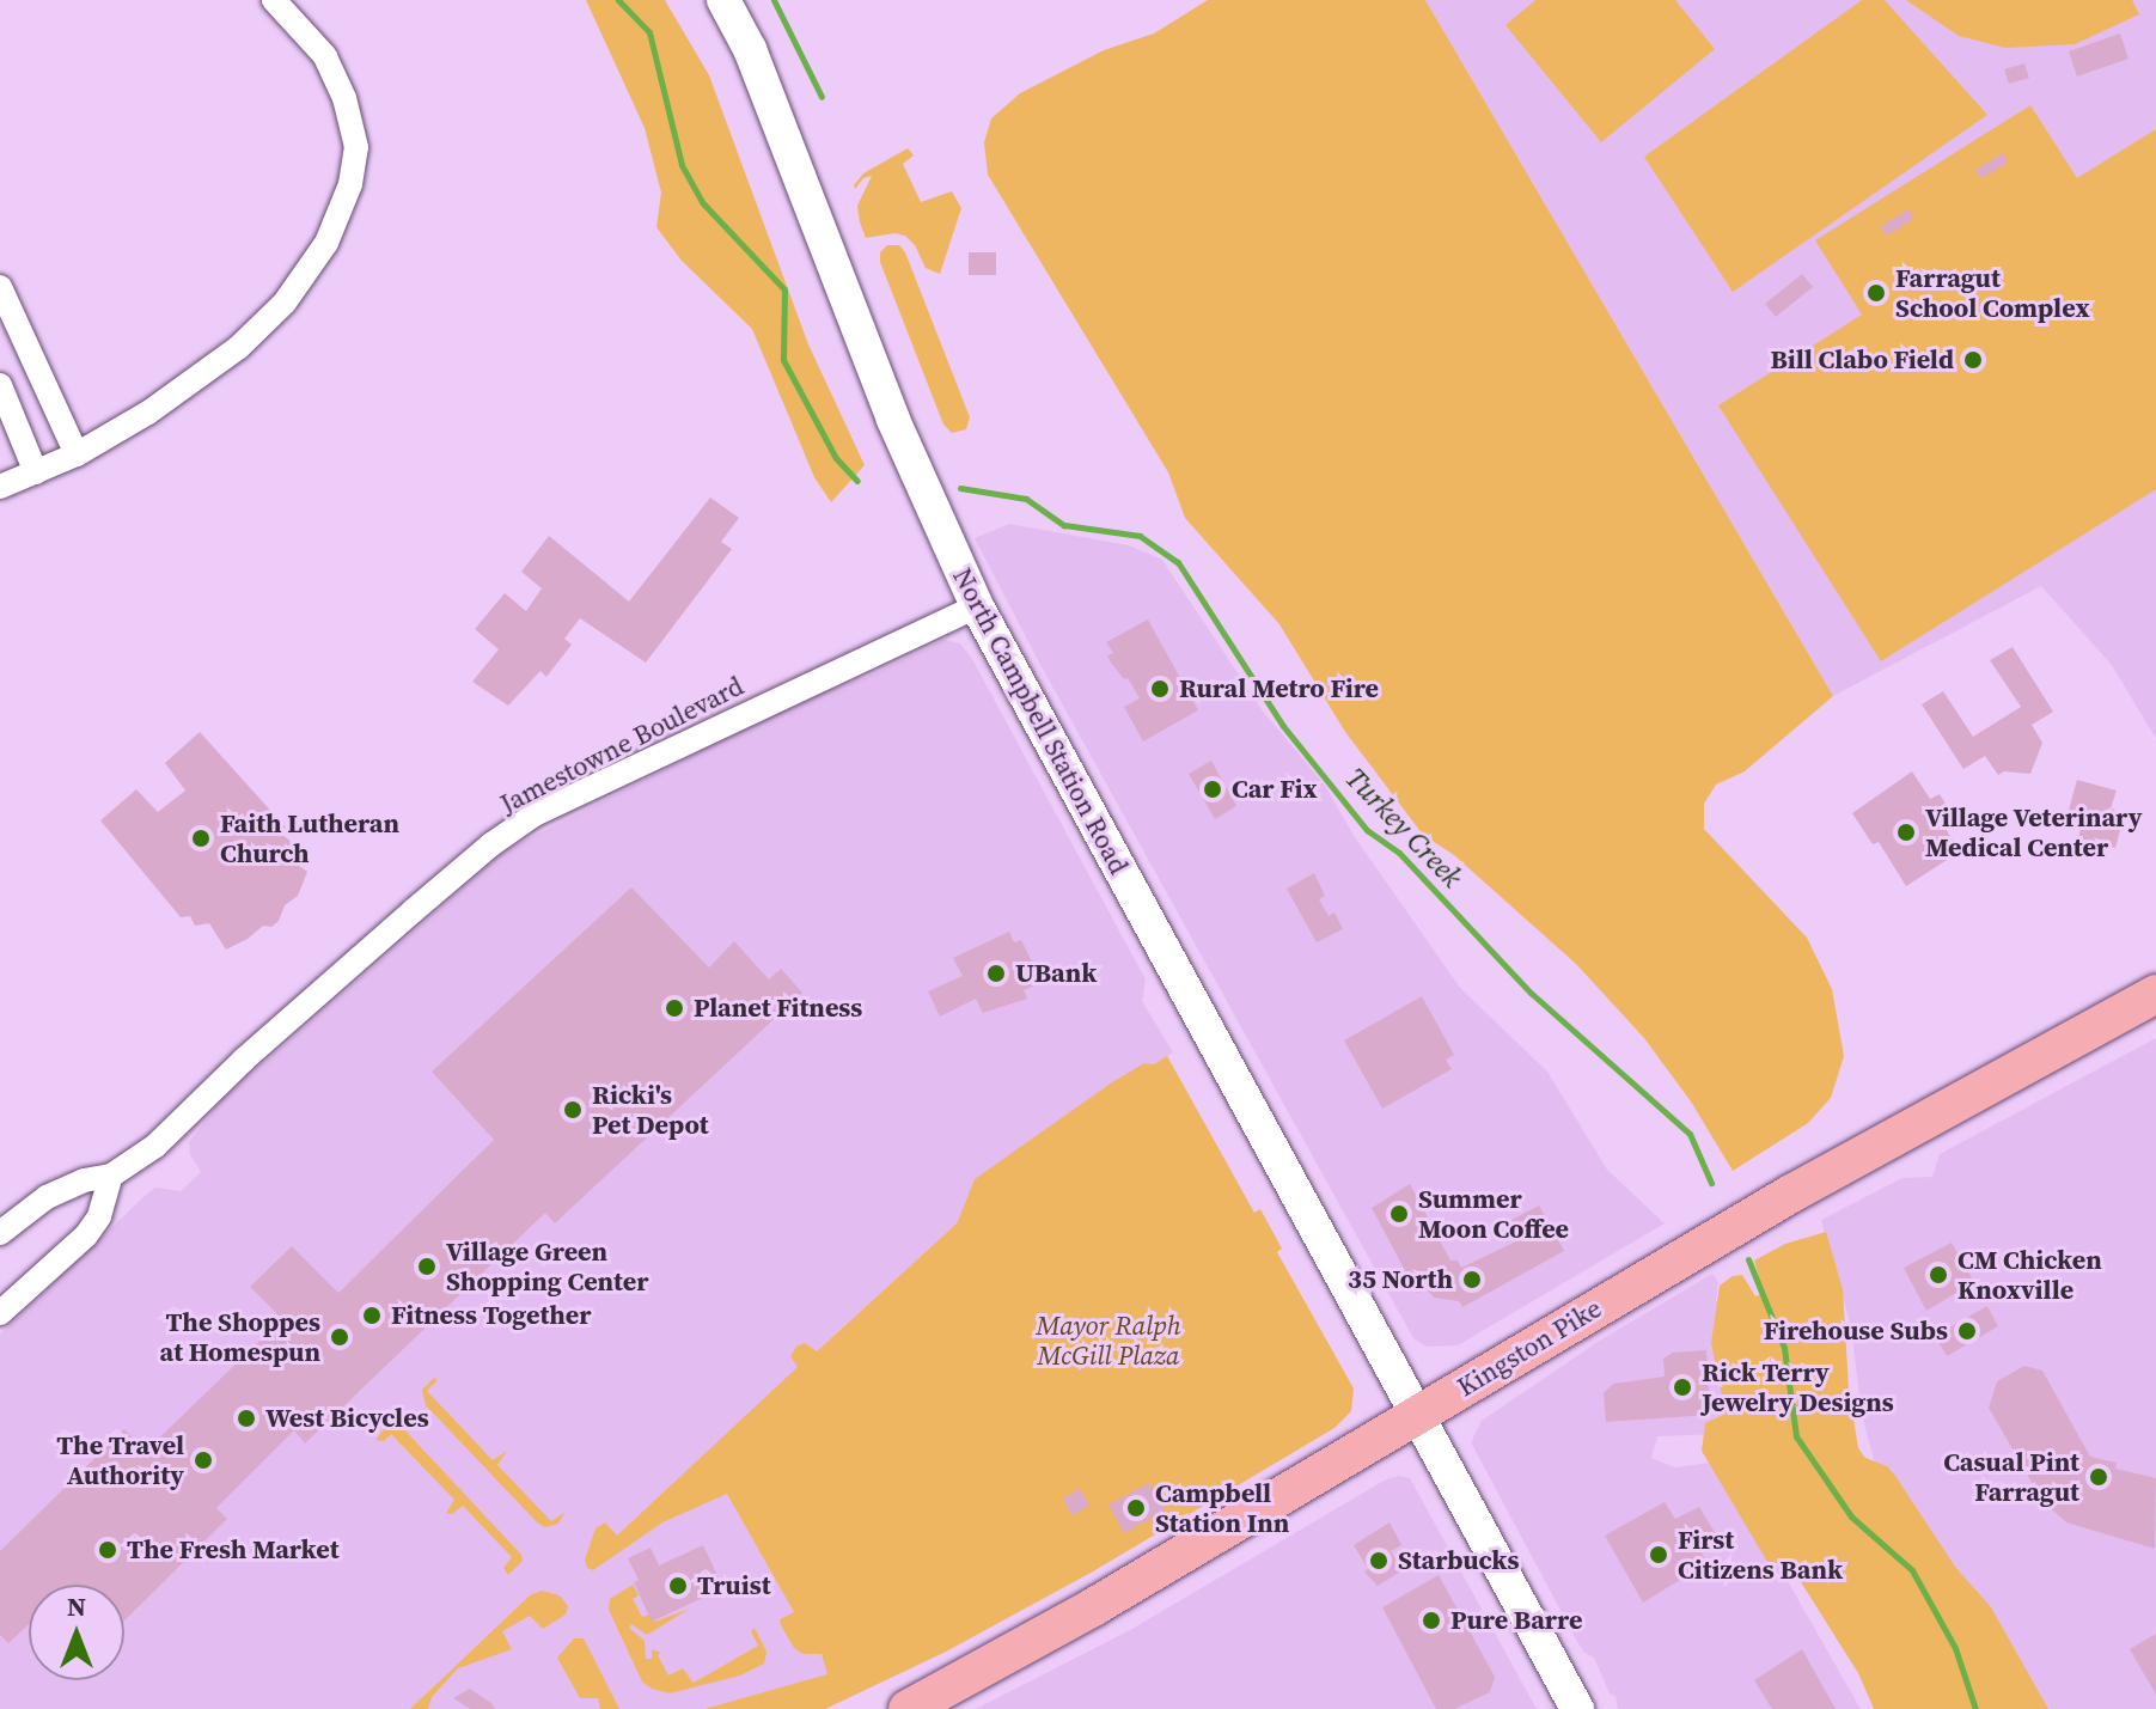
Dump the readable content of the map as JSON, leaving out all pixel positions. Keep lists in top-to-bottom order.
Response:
{
  "streets": {
    "main road": ["North Campbell Station Road", "Kingston Pike"],
    "street": ["Jamestowne Boulevard"]
  },
  "crossings": [
    ["North Campbell Station Road", "Jamestowne Boulevard"],
    ["North Campbell Station Road", "Kingston Pike"]
  ],
  "water": ["Turkey Creek"],
  "parks": ["Mayor Ralph McGill Plaza"],
  "places": [
    "Farragut School Complex",
    "Bill Clabo Field",
    "Rural Metro Fire",
    "Car Fix",
    "Village Veterinary Medical Center",
    "Faith Lutheran Church",
    "UBank",
    "Planet Fitness",
    "Ricki's Pet Depot",
    "Summer Moon Coffee",
    "Village Green Shopping Center",
    "CM Chicken Knoxville",
    "35 North",
    "Fitness Together",
    "Firehouse Subs",
    "The Shoppes at Homespun",
    "Rick Terry Jewelry Designs",
    "West Bicycles",
    "The Travel Authority",
    "Casual Pint Farragut",
    "Campbell Station Inn",
    "The Fresh Market",
    "First Citizens Bank",
    "Starbucks",
    "Truist",
    "Pure Barre"
  ],
  "north": "top"
}
